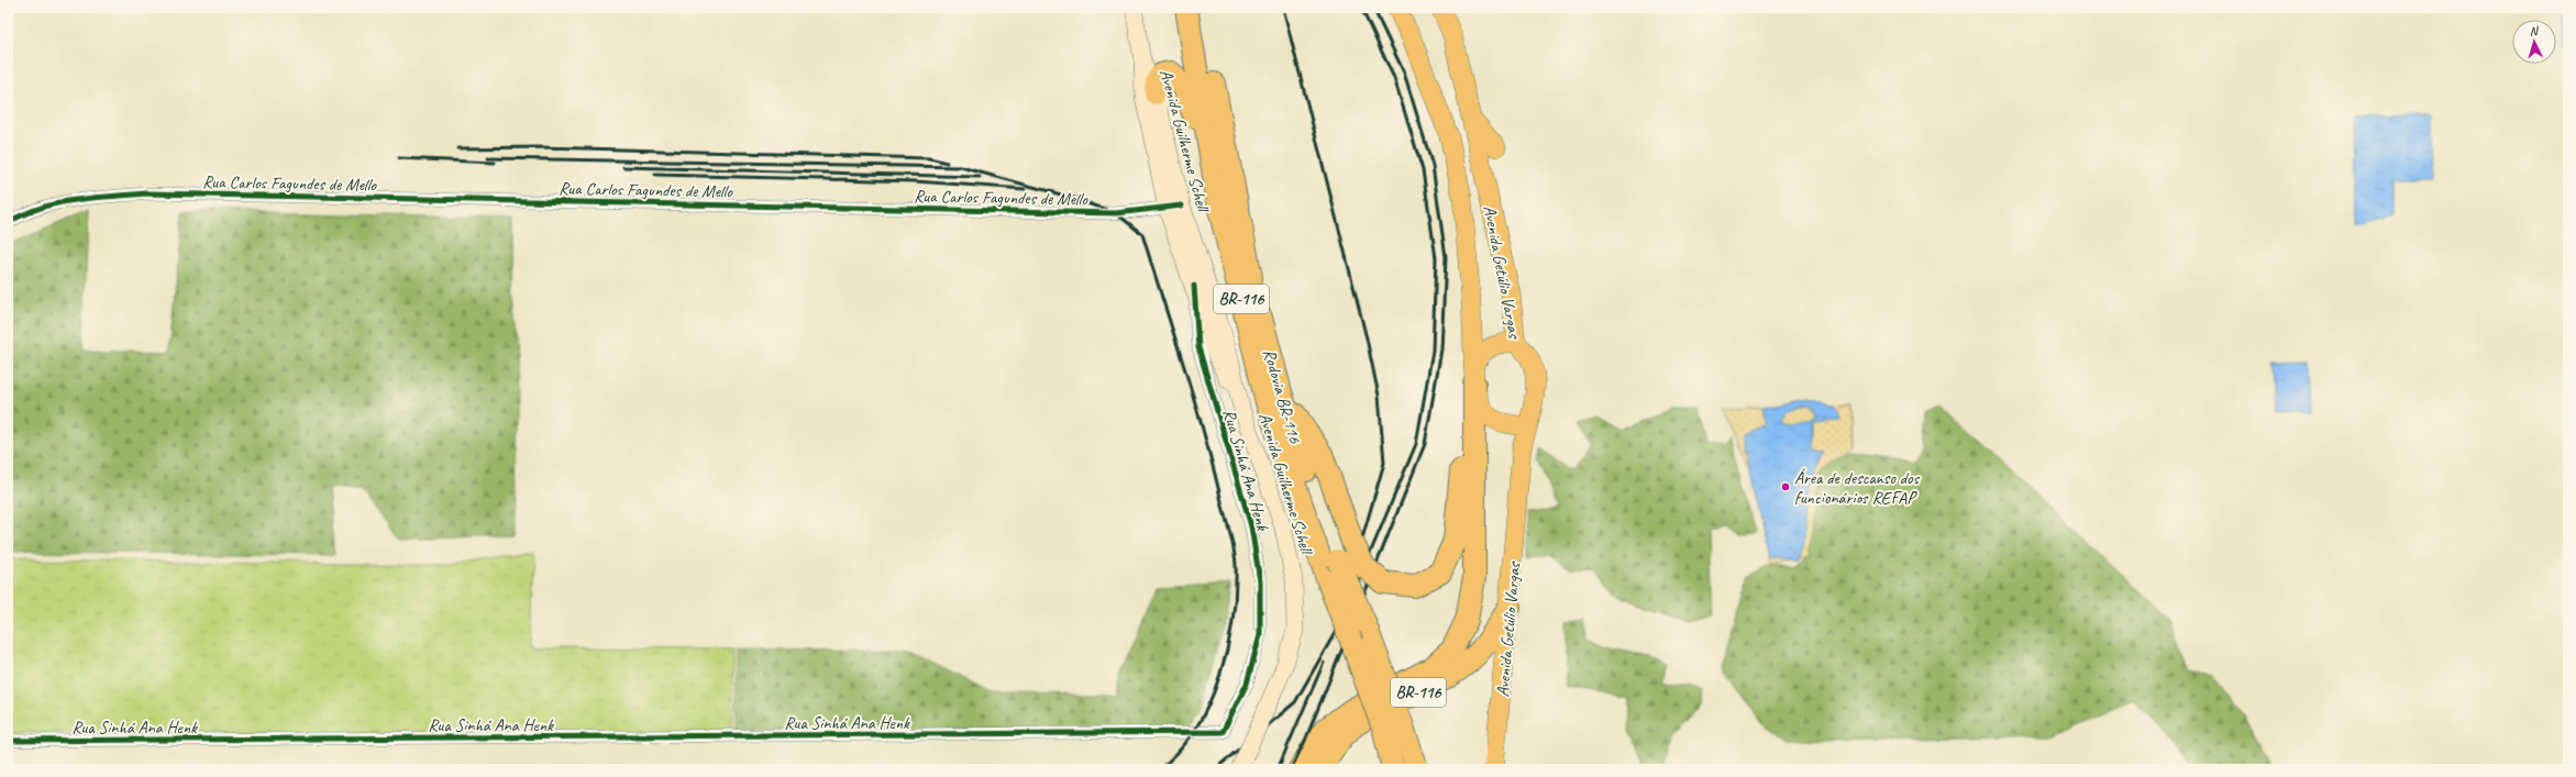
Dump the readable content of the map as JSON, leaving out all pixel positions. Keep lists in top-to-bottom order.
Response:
{
  "streets": {
    "highway": ["BR-116", "Rodovia BR-116"],
    "main road": ["Avenida Guilherme Schell", "Avenida Getúlio Vargas"],
    "street": ["Rua Carlos Fagundes de Mello", "Rua Sinhá Ana Henk"]
  },
  "crossings": [
    ["Avenida Guilherme Schell", "Rua Carlos Fagundes de Mello"],
    ["Avenida Guilherme Schell", "Rua Sinhá Ana Henk"],
    ["Avenida Getúlio Vargas", "BR-116"],
    ["BR-116", "Rodovia BR-116"]
  ],
  "places": ["Área de descanso dos funcionários REFAP"],
  "north": "top"
}
